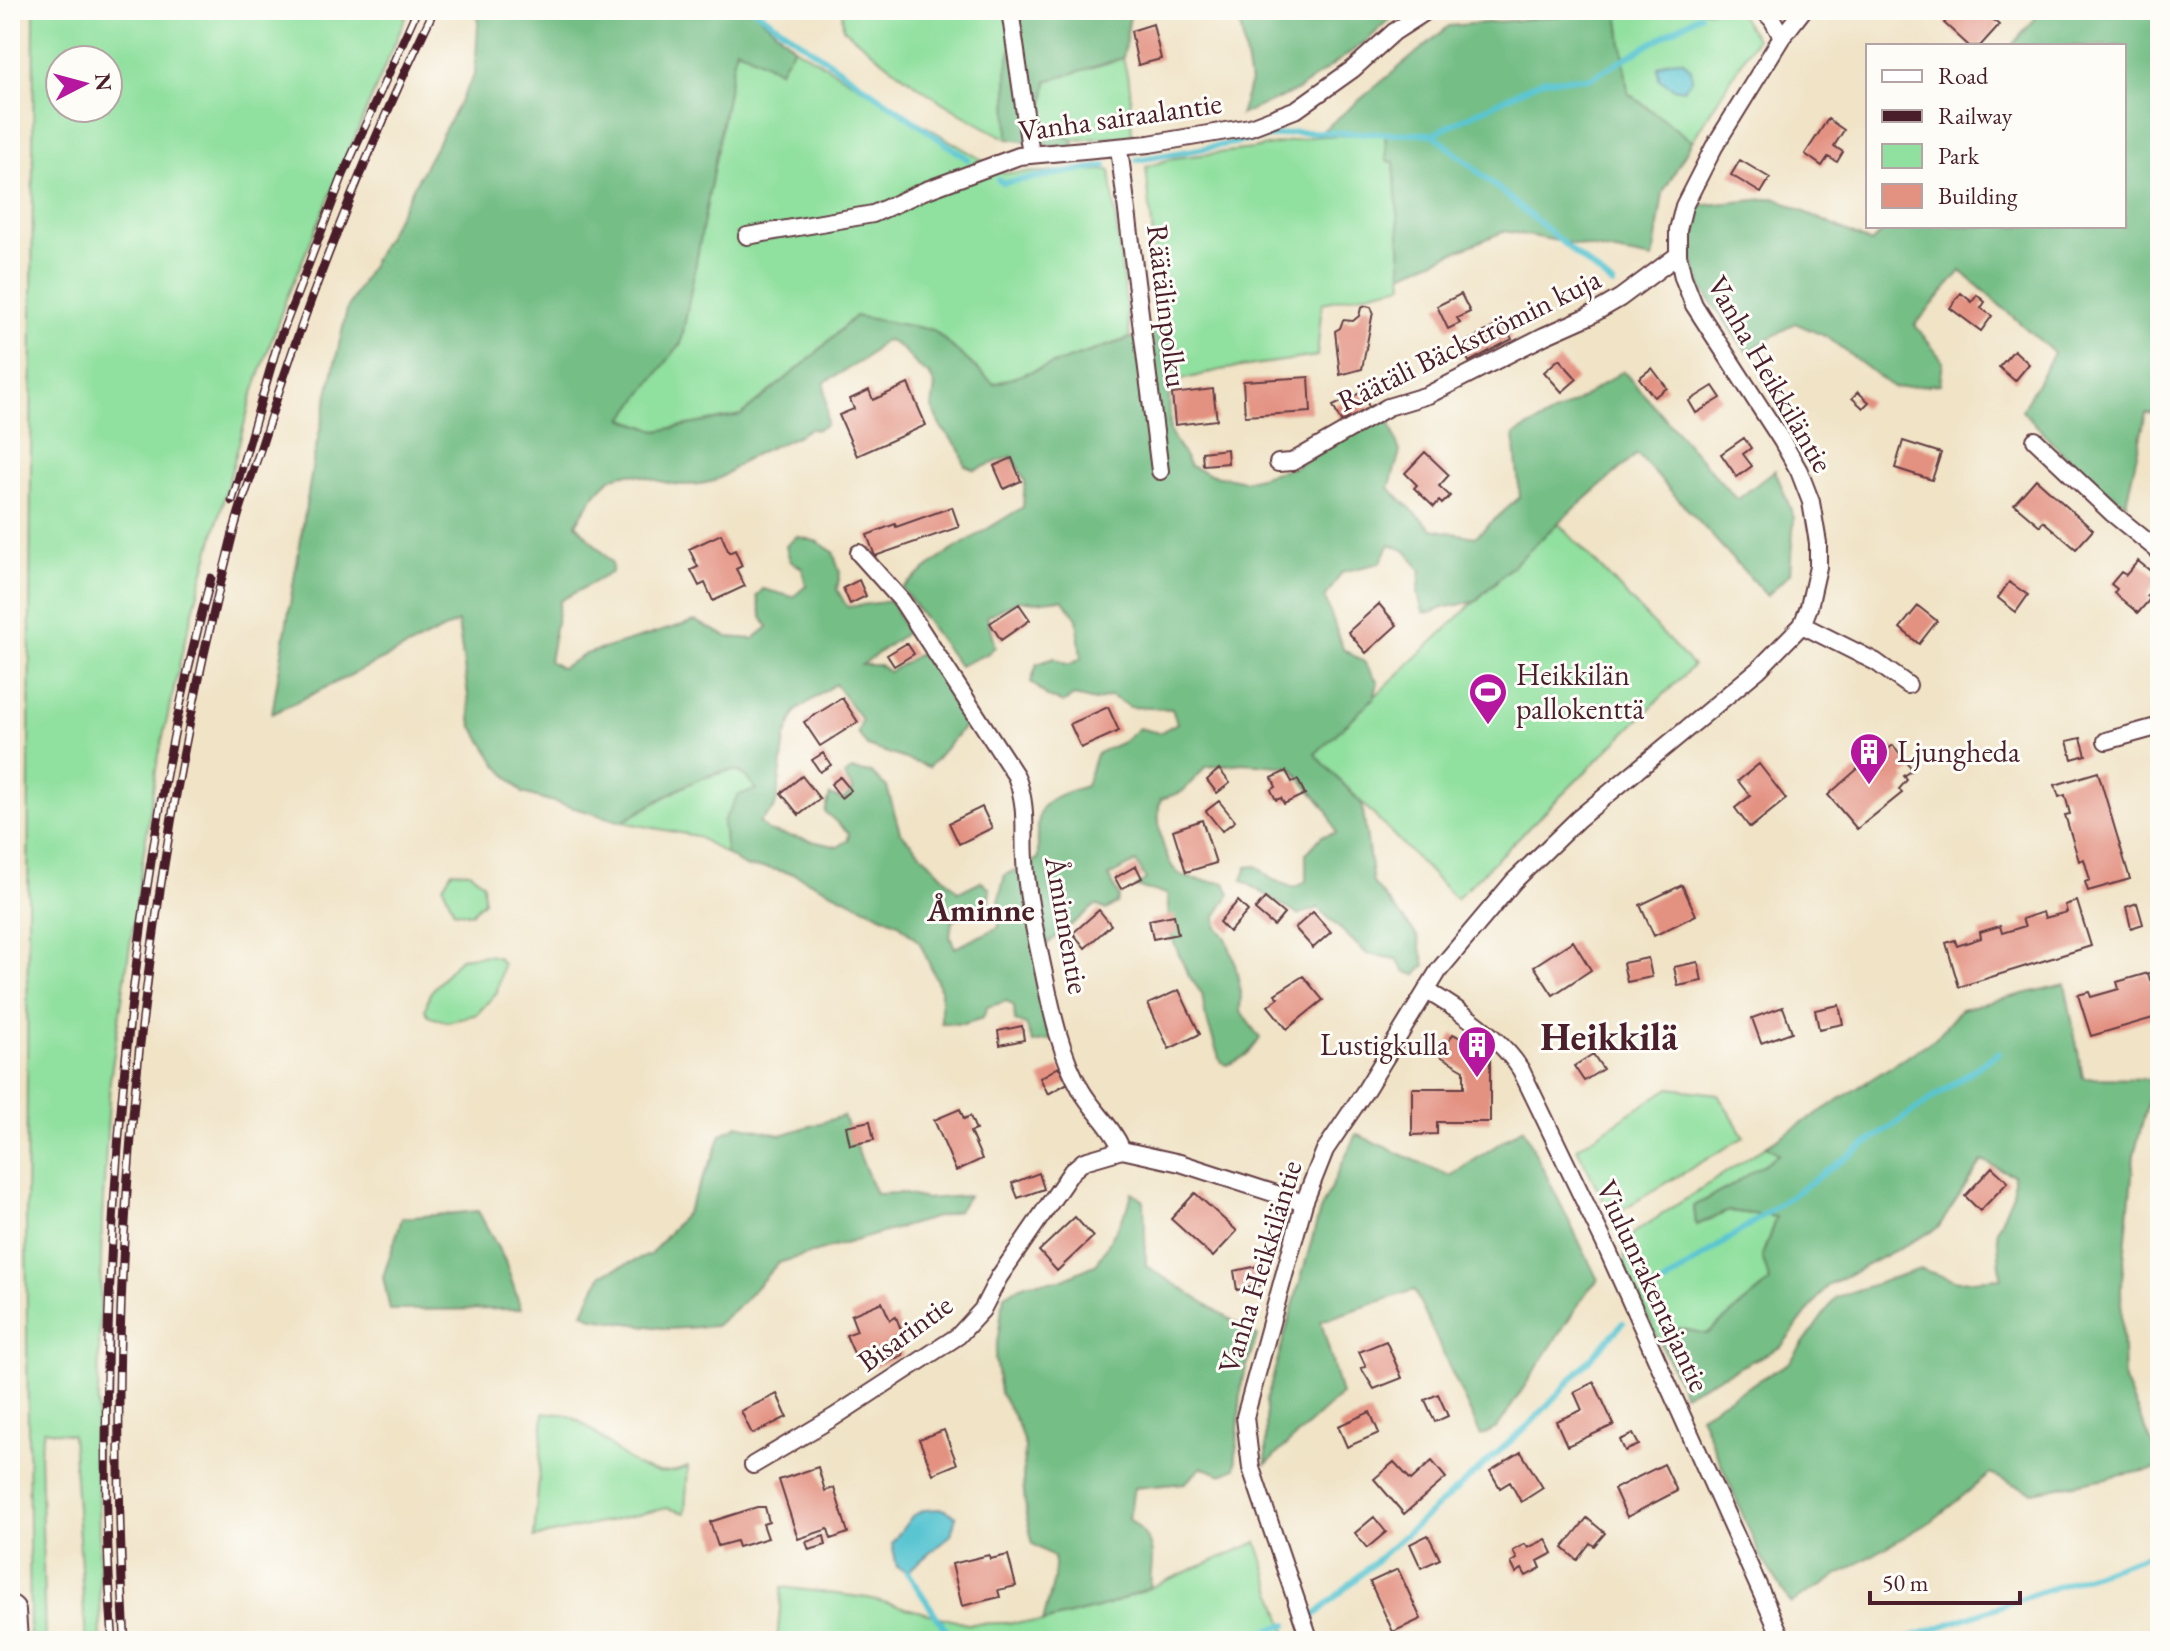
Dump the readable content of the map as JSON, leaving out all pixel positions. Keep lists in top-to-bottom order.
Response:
{
  "streets": {
    "street": [
      "Vanha sairaalantie",
      "Räätälinpolku",
      "Räätäli Bäckströmin kuja",
      "Vanha Heikkiläntie",
      "Åminnentie",
      "Viulunrakentajantie",
      "Bisarintie"
    ]
  },
  "crossings": [
    ["Vanha sairaalantie", "Räätälinpolku"],
    ["Räätäli Bäckströmin kuja", "Vanha Heikkiläntie"],
    ["Vanha Heikkiläntie", "Viulunrakentajantie"],
    ["Åminnentie", "Bisarintie"]
  ],
  "districts": ["Åminne", "Heikkilä"],
  "places": {
    "sports": ["Heikkilän pallokenttä"],
    "building": ["Ljungheda", "Lustigkulla"]
  },
  "legend": [
    "Road",
    "Railway",
    "Park",
    "Building"
  ],
  "scale_bar": "50 m",
  "north": "right"
}
